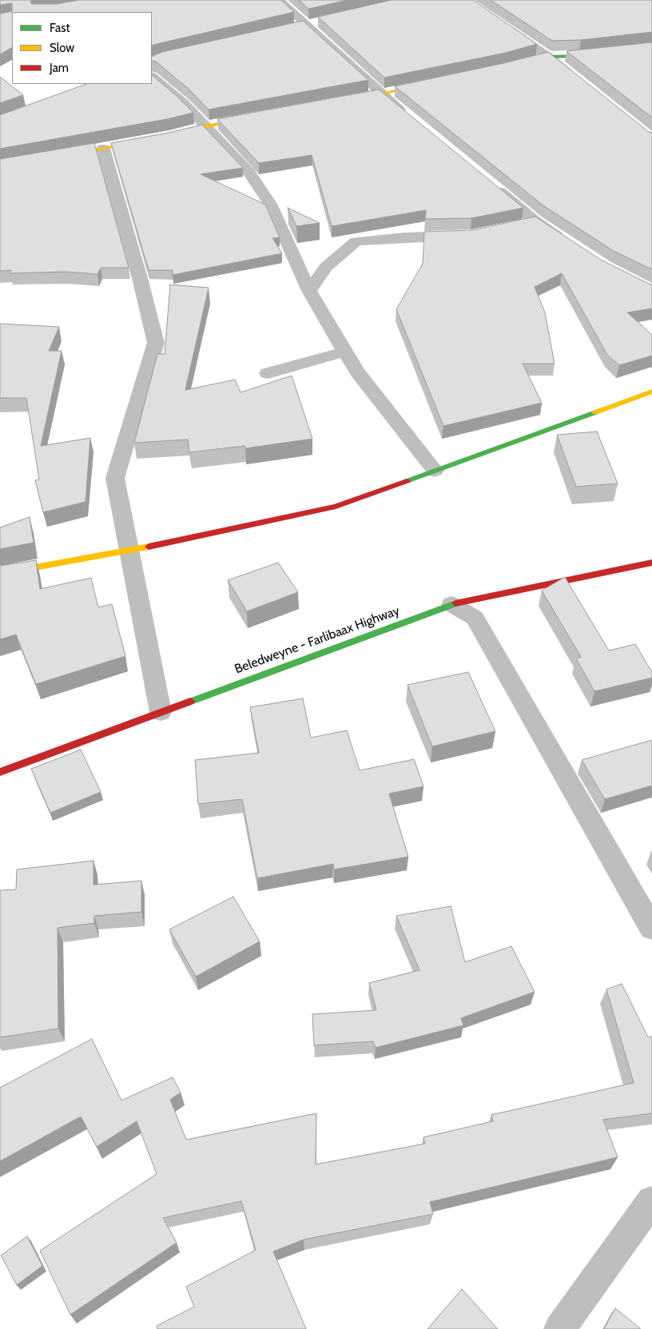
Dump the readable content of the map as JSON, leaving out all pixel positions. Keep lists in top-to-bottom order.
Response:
{
  "streets": {
    "street": ["Beledweyne - Farlibaax Highway"]
  },
  "legend": ["Fast", "Slow", "Jam"]
}
